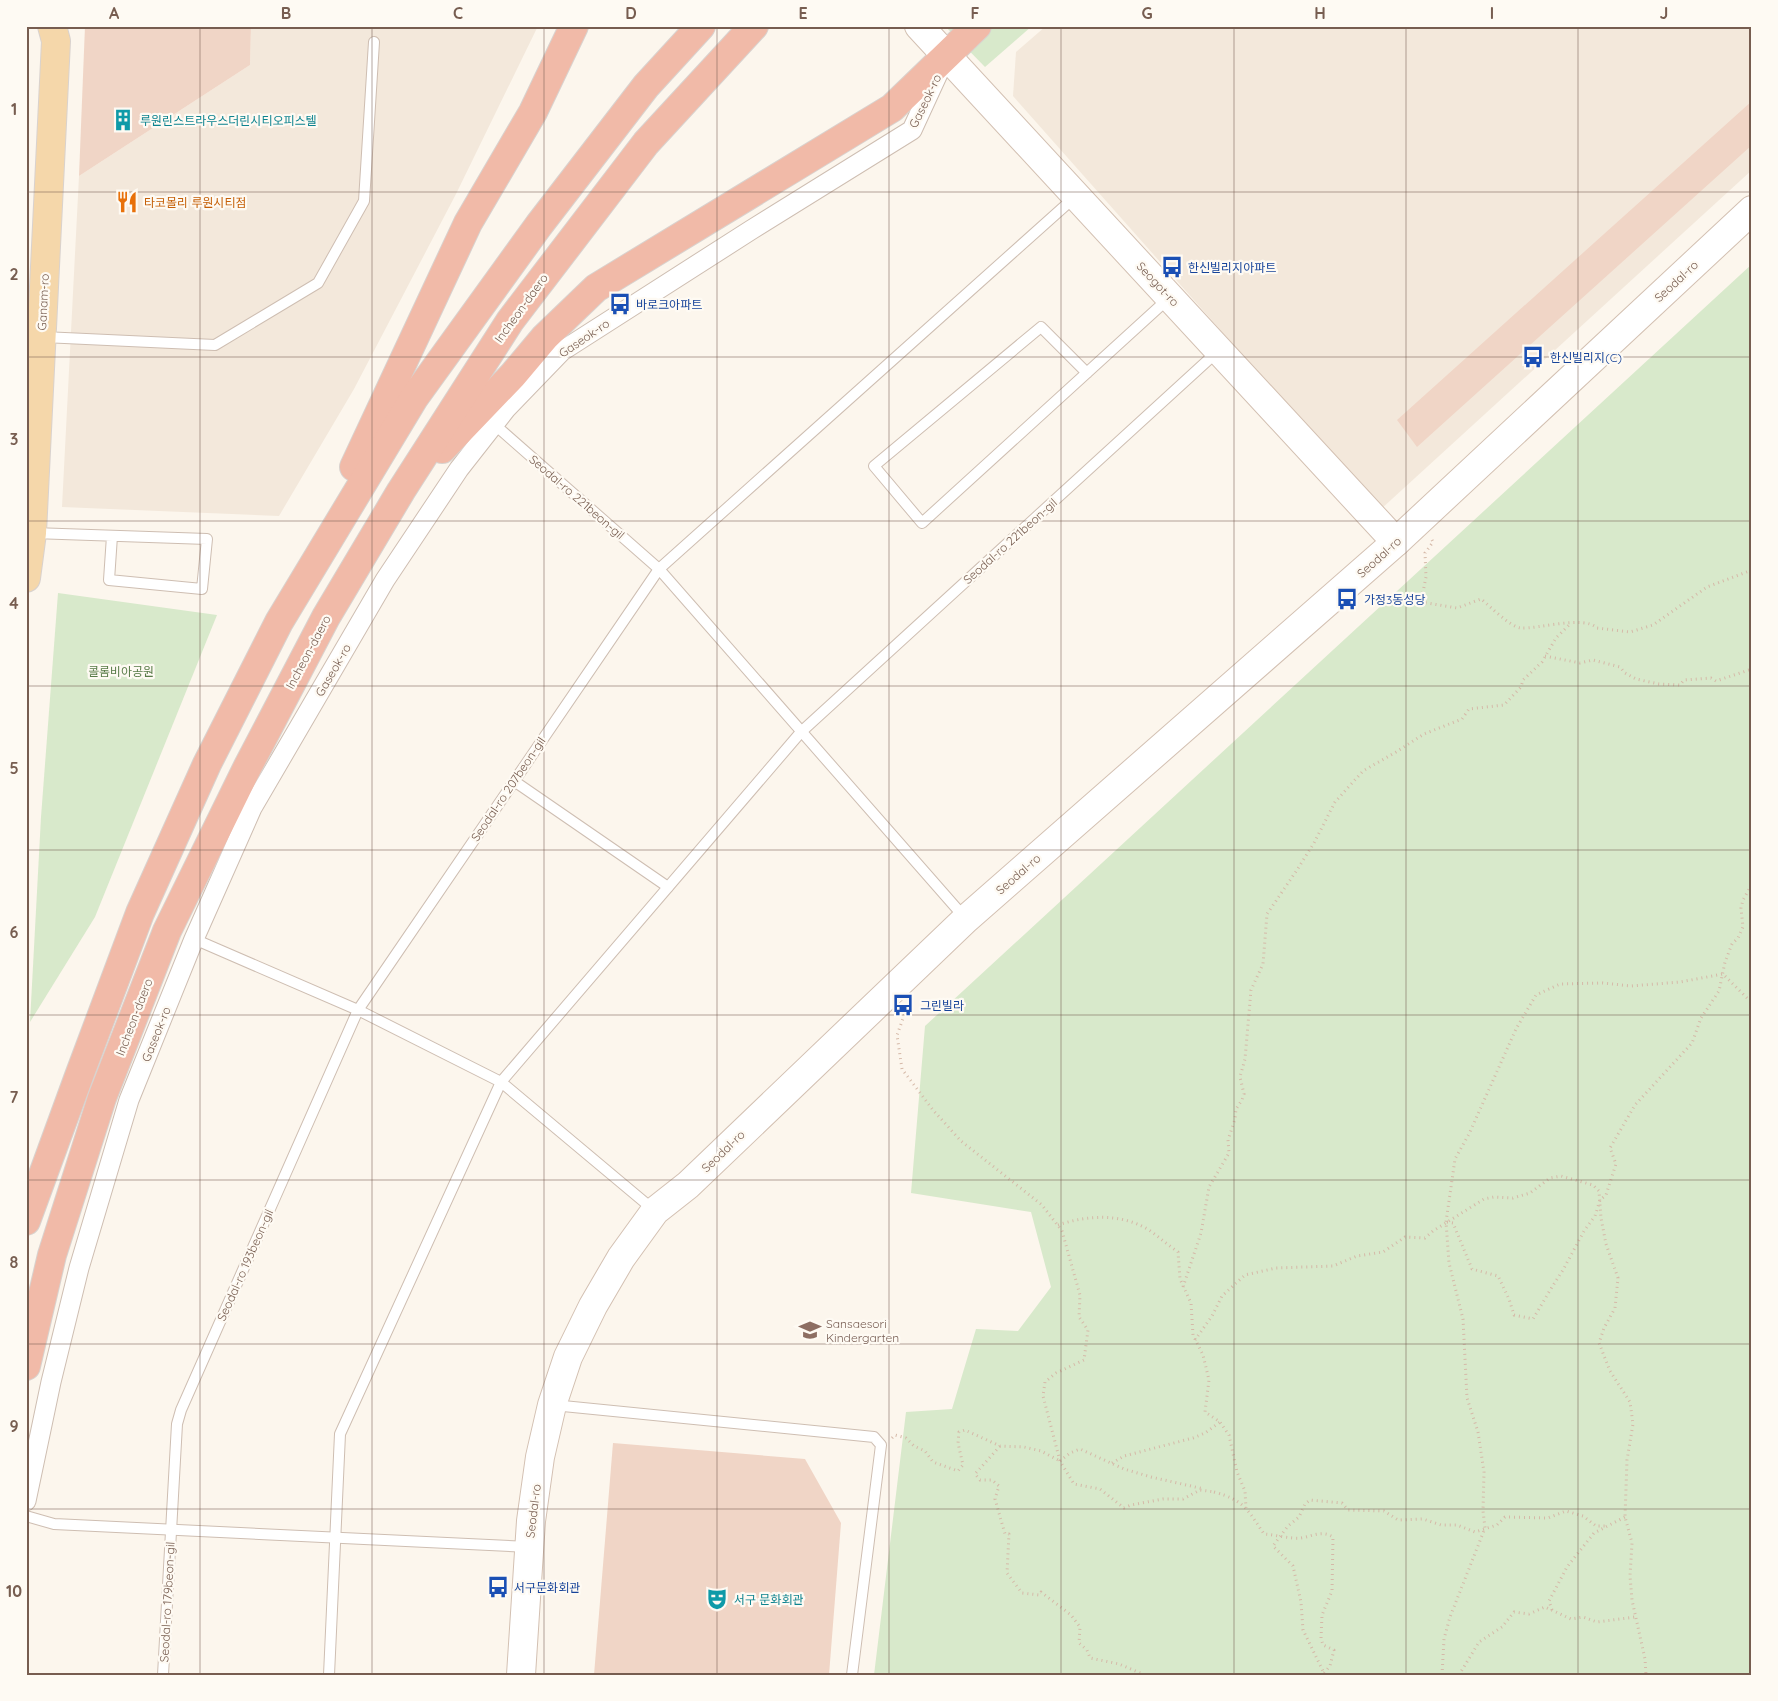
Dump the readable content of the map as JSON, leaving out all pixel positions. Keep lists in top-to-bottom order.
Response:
{
  "streets": {
    "highway": ["Incheon-daero"],
    "main road": ["Ganam-ro"],
    "street": ["Gaseok-ro", "Seodal-ro", "Seogot-ro"],
    "lane": [
      "Seodal-ro 221beon-gil",
      "Seodal-ro 207beon-gil",
      "Seodal-ro 193beon-gil",
      "Seodal-ro 179beon-gil"
    ]
  },
  "crossings": [
    ["Gaseok-ro", "Seogot-ro"],
    ["Gaseok-ro", "Seodal-ro 221beon-gil"],
    ["Seodal-ro", "Seogot-ro"],
    ["Seodal-ro", "Seodal-ro 221beon-gil"],
    ["Seogot-ro", "Seodal-ro 221beon-gil"],
    ["Seodal-ro 221beon-gil", "Seodal-ro 207beon-gil"],
    ["Seodal-ro 207beon-gil", "Seodal-ro 193beon-gil"],
    ["Seodal-ro 193beon-gil", "Seodal-ro 179beon-gil"]
  ],
  "parks": ["콜롬비아공원"],
  "places": {
    "building": ["루원린스트라우스더린시티오피스텔"],
    "restaurant": ["타코몰리 루원시티점"],
    "bus stop": [
      "한신빌리지아파트",
      "바로크아파트",
      "한신빌리지(C)",
      "가정3동성당",
      "그린빌라",
      "서구문화회관"
    ],
    "school or university": ["Sansaesori Kindergarten"],
    "theatre": ["서구 문화회관"]
  },
  "grid": {
    "columns": [
      "A",
      "B",
      "C",
      "D",
      "E",
      "F",
      "G",
      "H",
      "I",
      "J"
    ],
    "rows": [
      "1",
      "2",
      "3",
      "4",
      "5",
      "6",
      "7",
      "8",
      "9",
      "10"
    ]
  }
}
